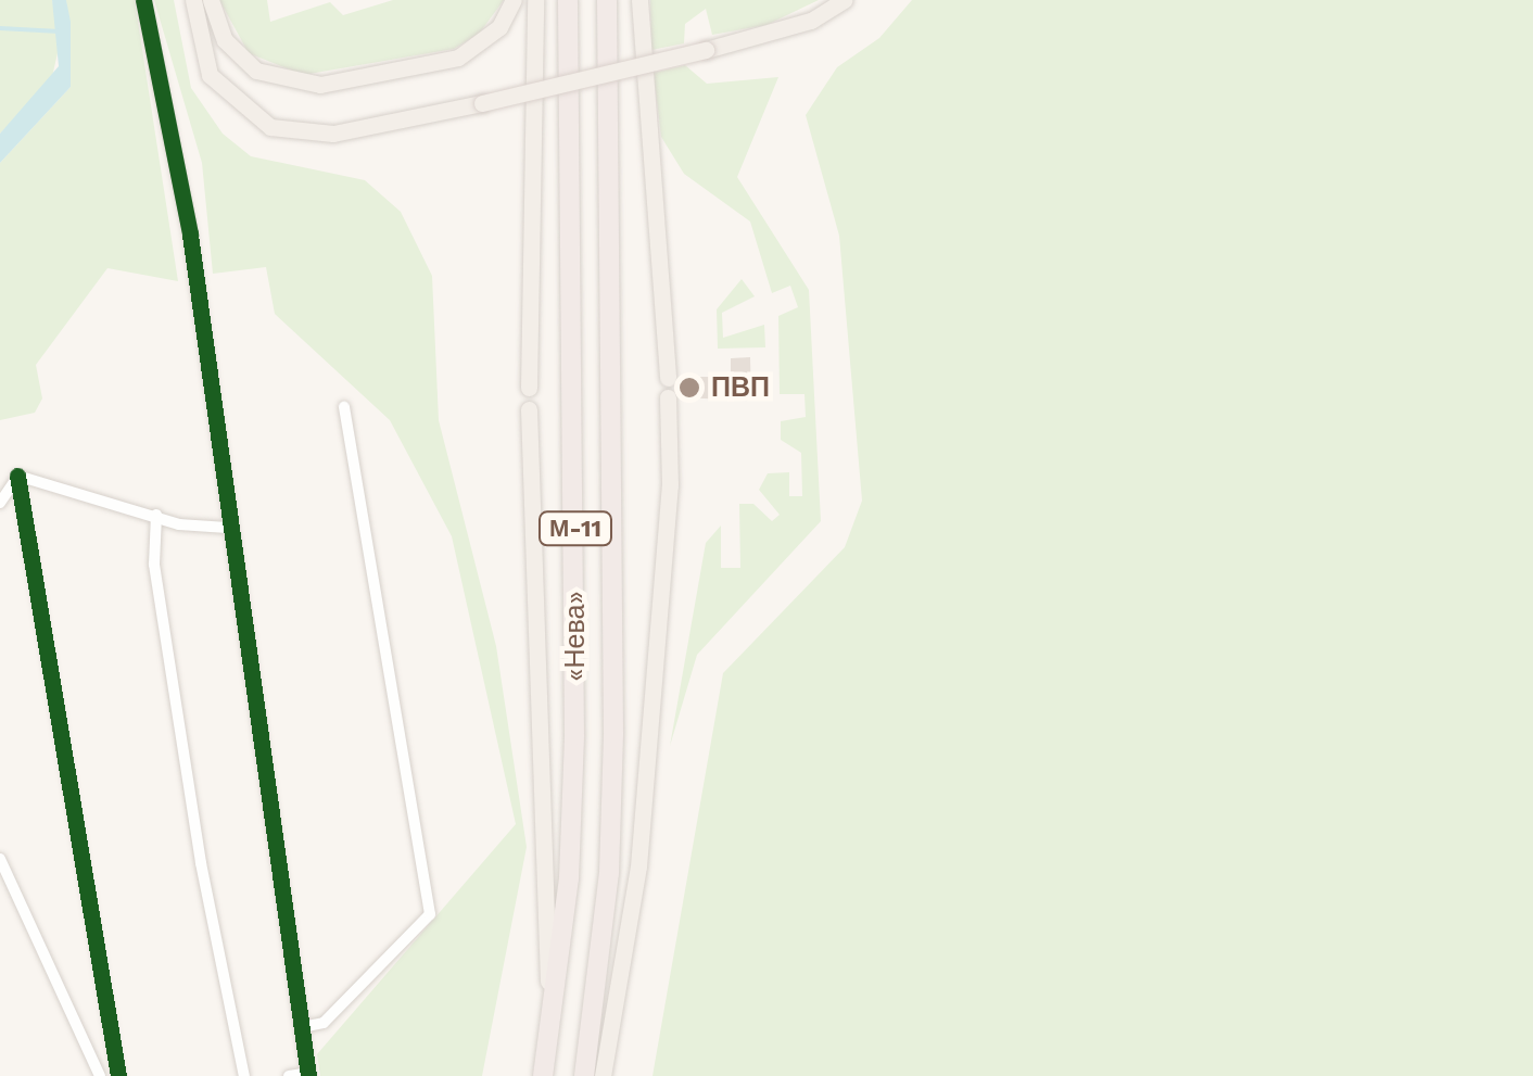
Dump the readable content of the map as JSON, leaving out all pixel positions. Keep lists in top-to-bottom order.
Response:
{
  "streets": {
    "highway": ["М-11", "«Нева»"]
  },
  "crossings": [
    ["М-11", "«Нева»"]
  ],
  "places": ["ПВП"]
}
